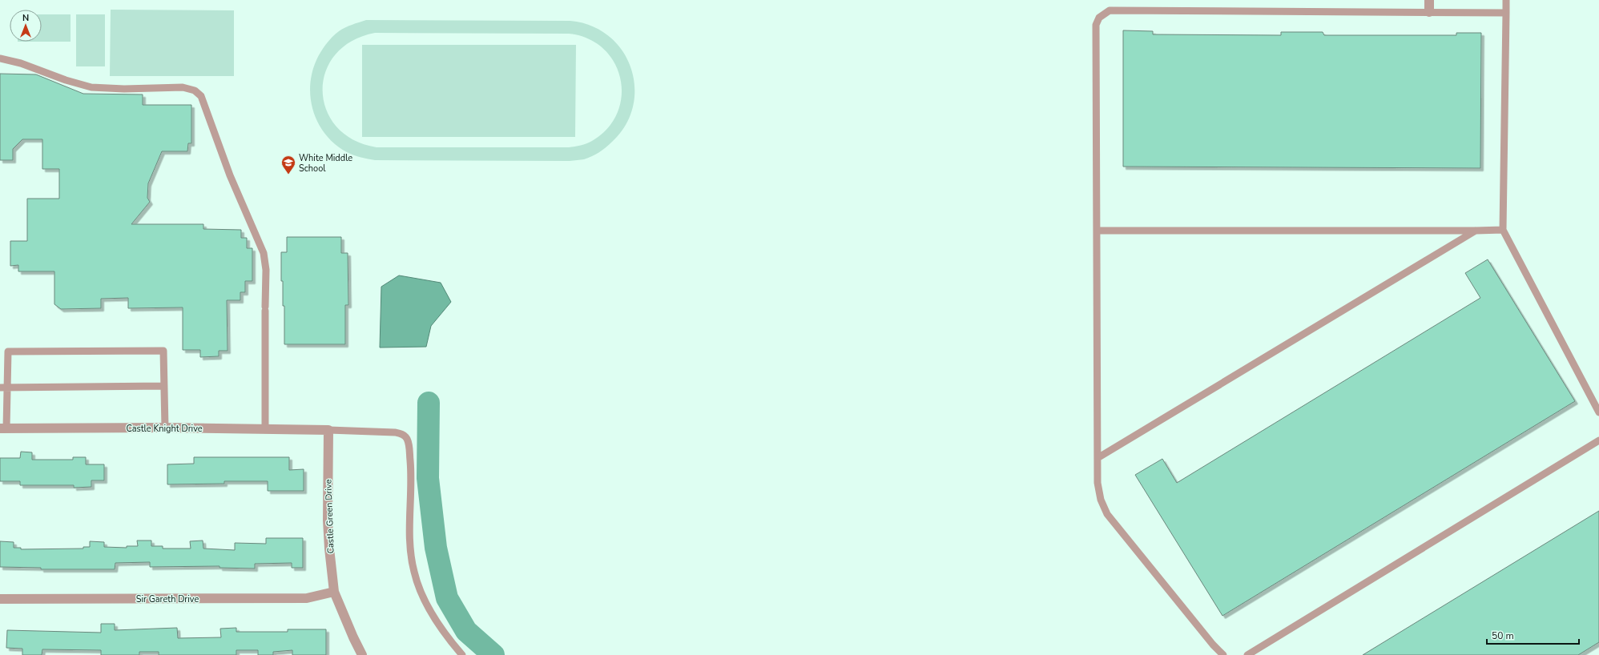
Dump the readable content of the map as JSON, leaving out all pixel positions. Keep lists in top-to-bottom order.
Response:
{
  "streets": {
    "street": ["Castle Knight Drive", "Castle Green Drive", "Sir Gareth Drive"]
  },
  "crossings": [
    ["Castle Knight Drive", "Castle Green Drive"],
    ["Castle Green Drive", "Sir Gareth Drive"]
  ],
  "places": {
    "school or university": ["White Middle School"]
  },
  "scale_bar": "50 m",
  "north": "top"
}
